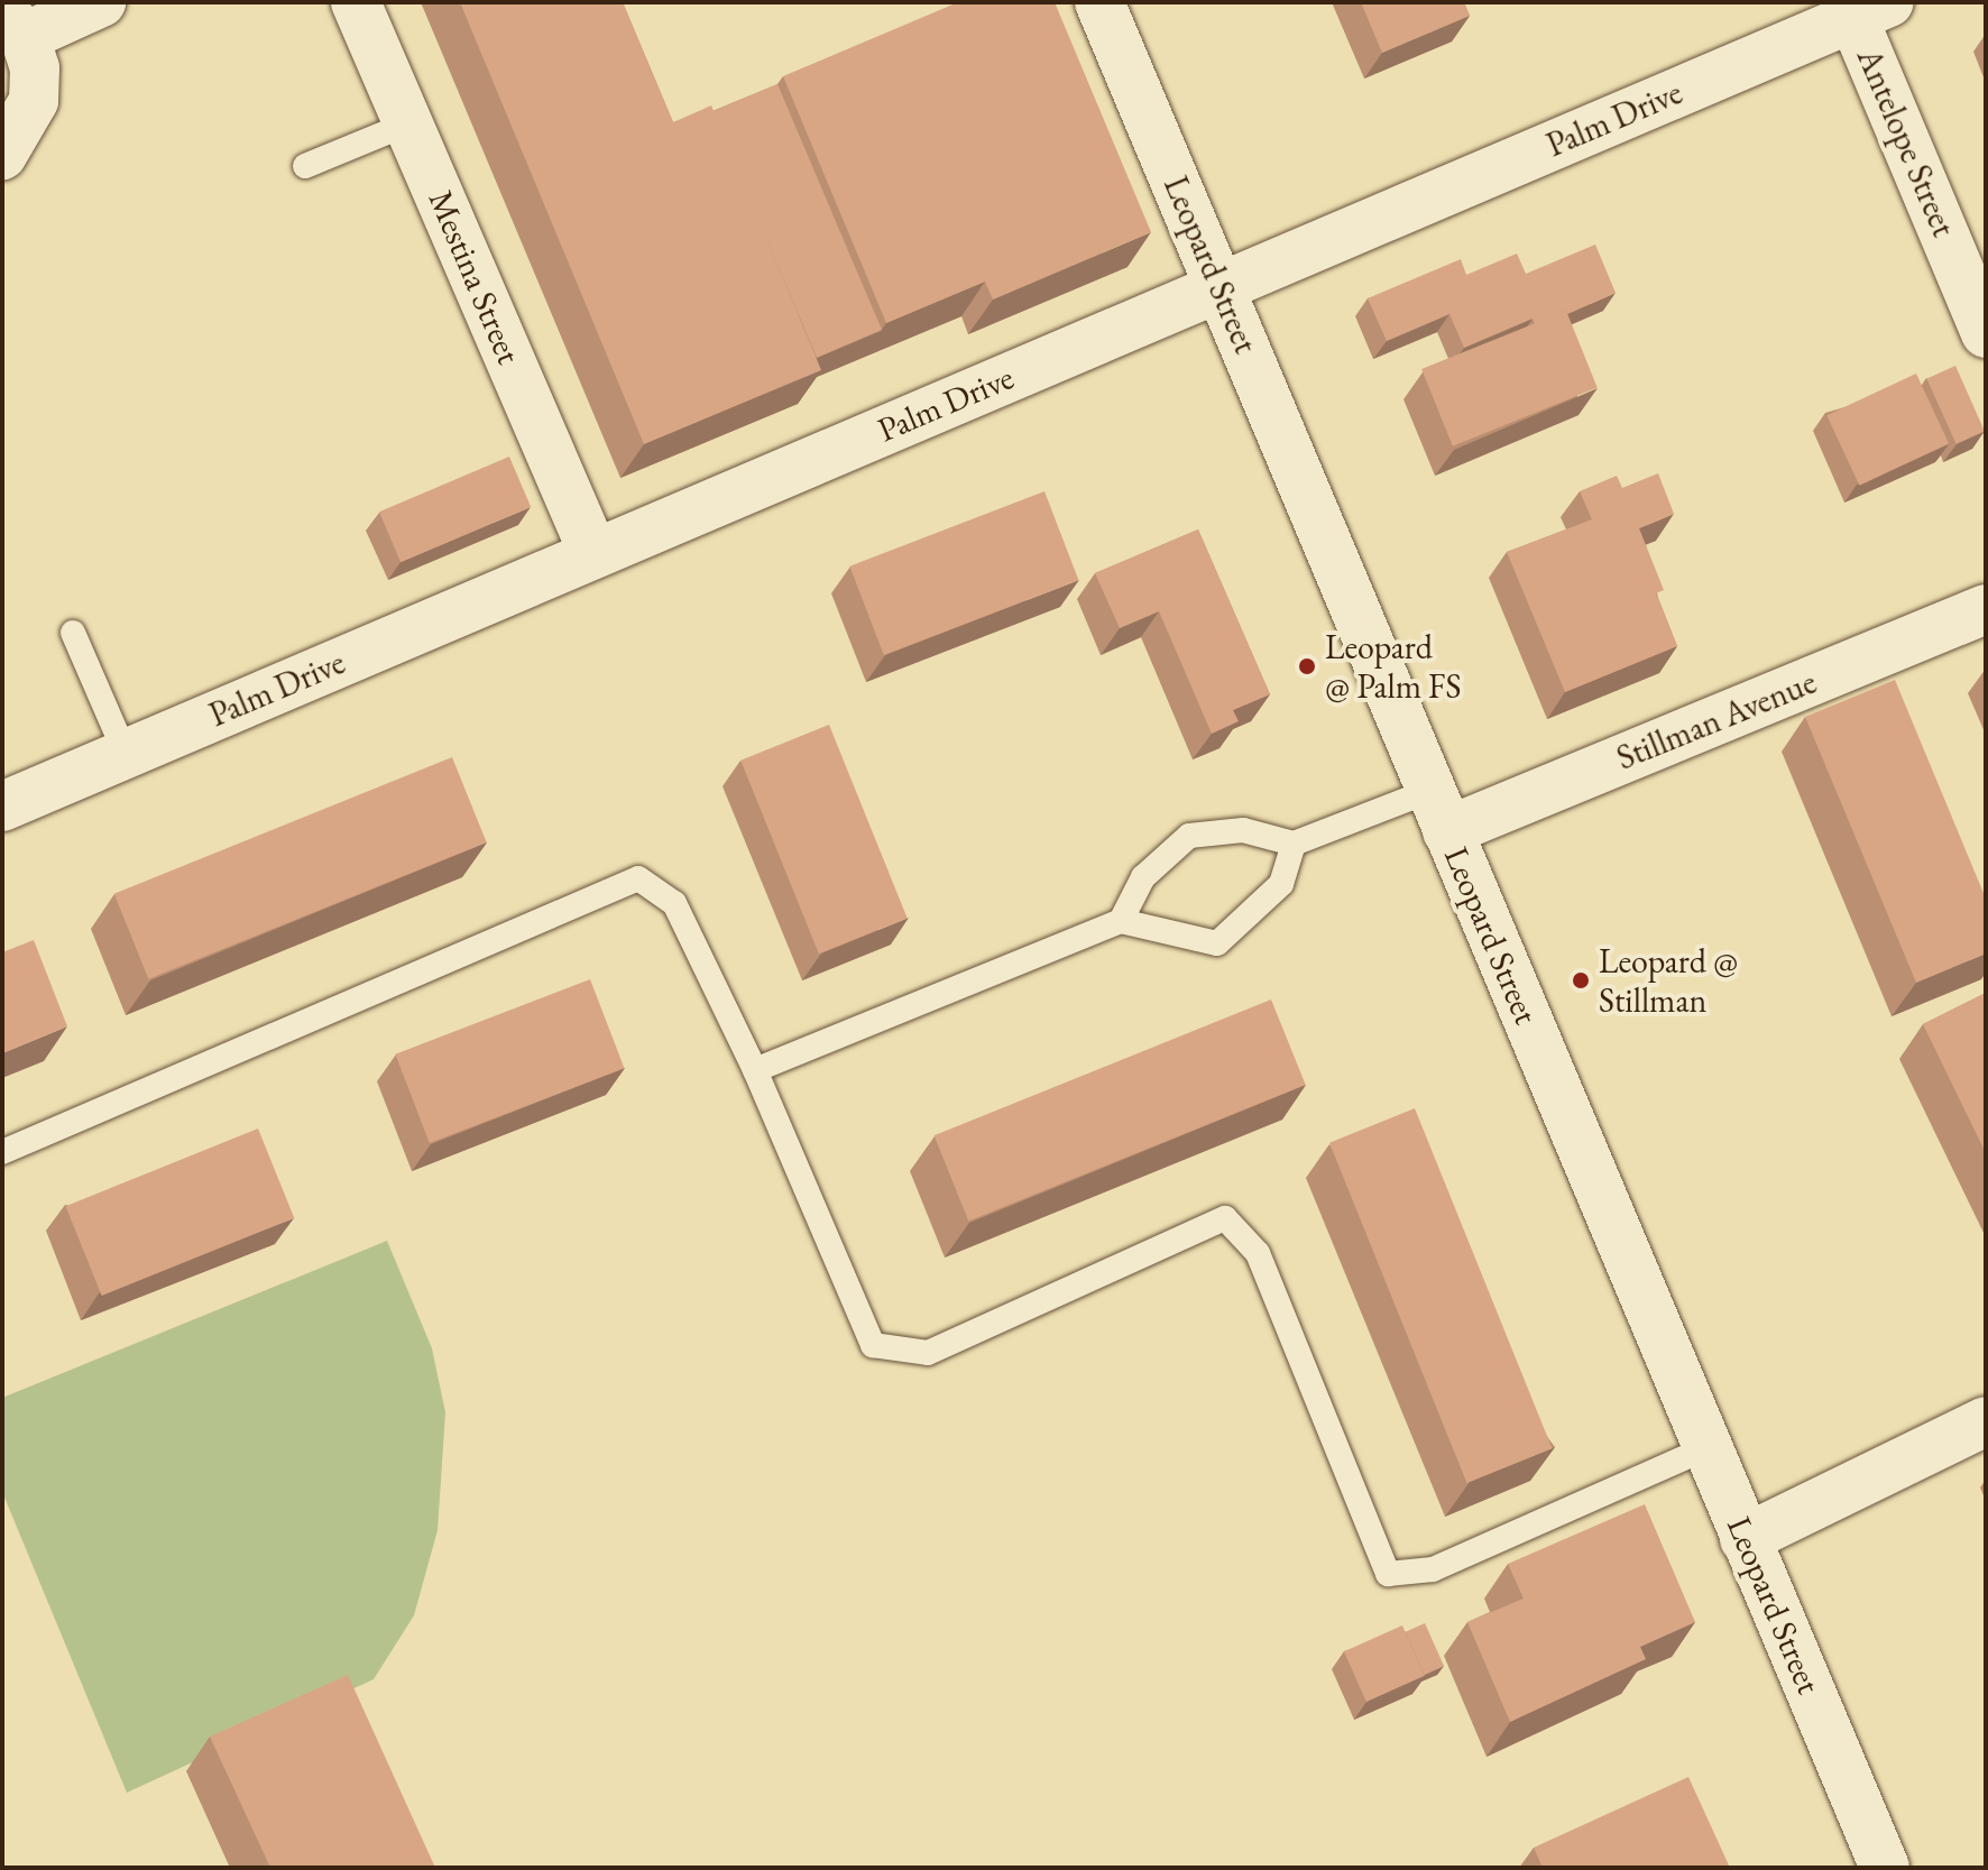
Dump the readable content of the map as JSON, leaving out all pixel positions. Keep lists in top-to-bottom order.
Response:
{
  "streets": {
    "street": [
      "Palm Drive",
      "Antelope Street",
      "Leopard Street",
      "Mestina Street",
      "Stillman Avenue"
    ]
  },
  "crossings": [
    ["Palm Drive", "Antelope Street"],
    ["Palm Drive", "Leopard Street"],
    ["Palm Drive", "Mestina Street"],
    ["Leopard Street", "Stillman Avenue"]
  ],
  "places": ["Leopard @ Palm FS", "Leopard @ Stillman"]
}
